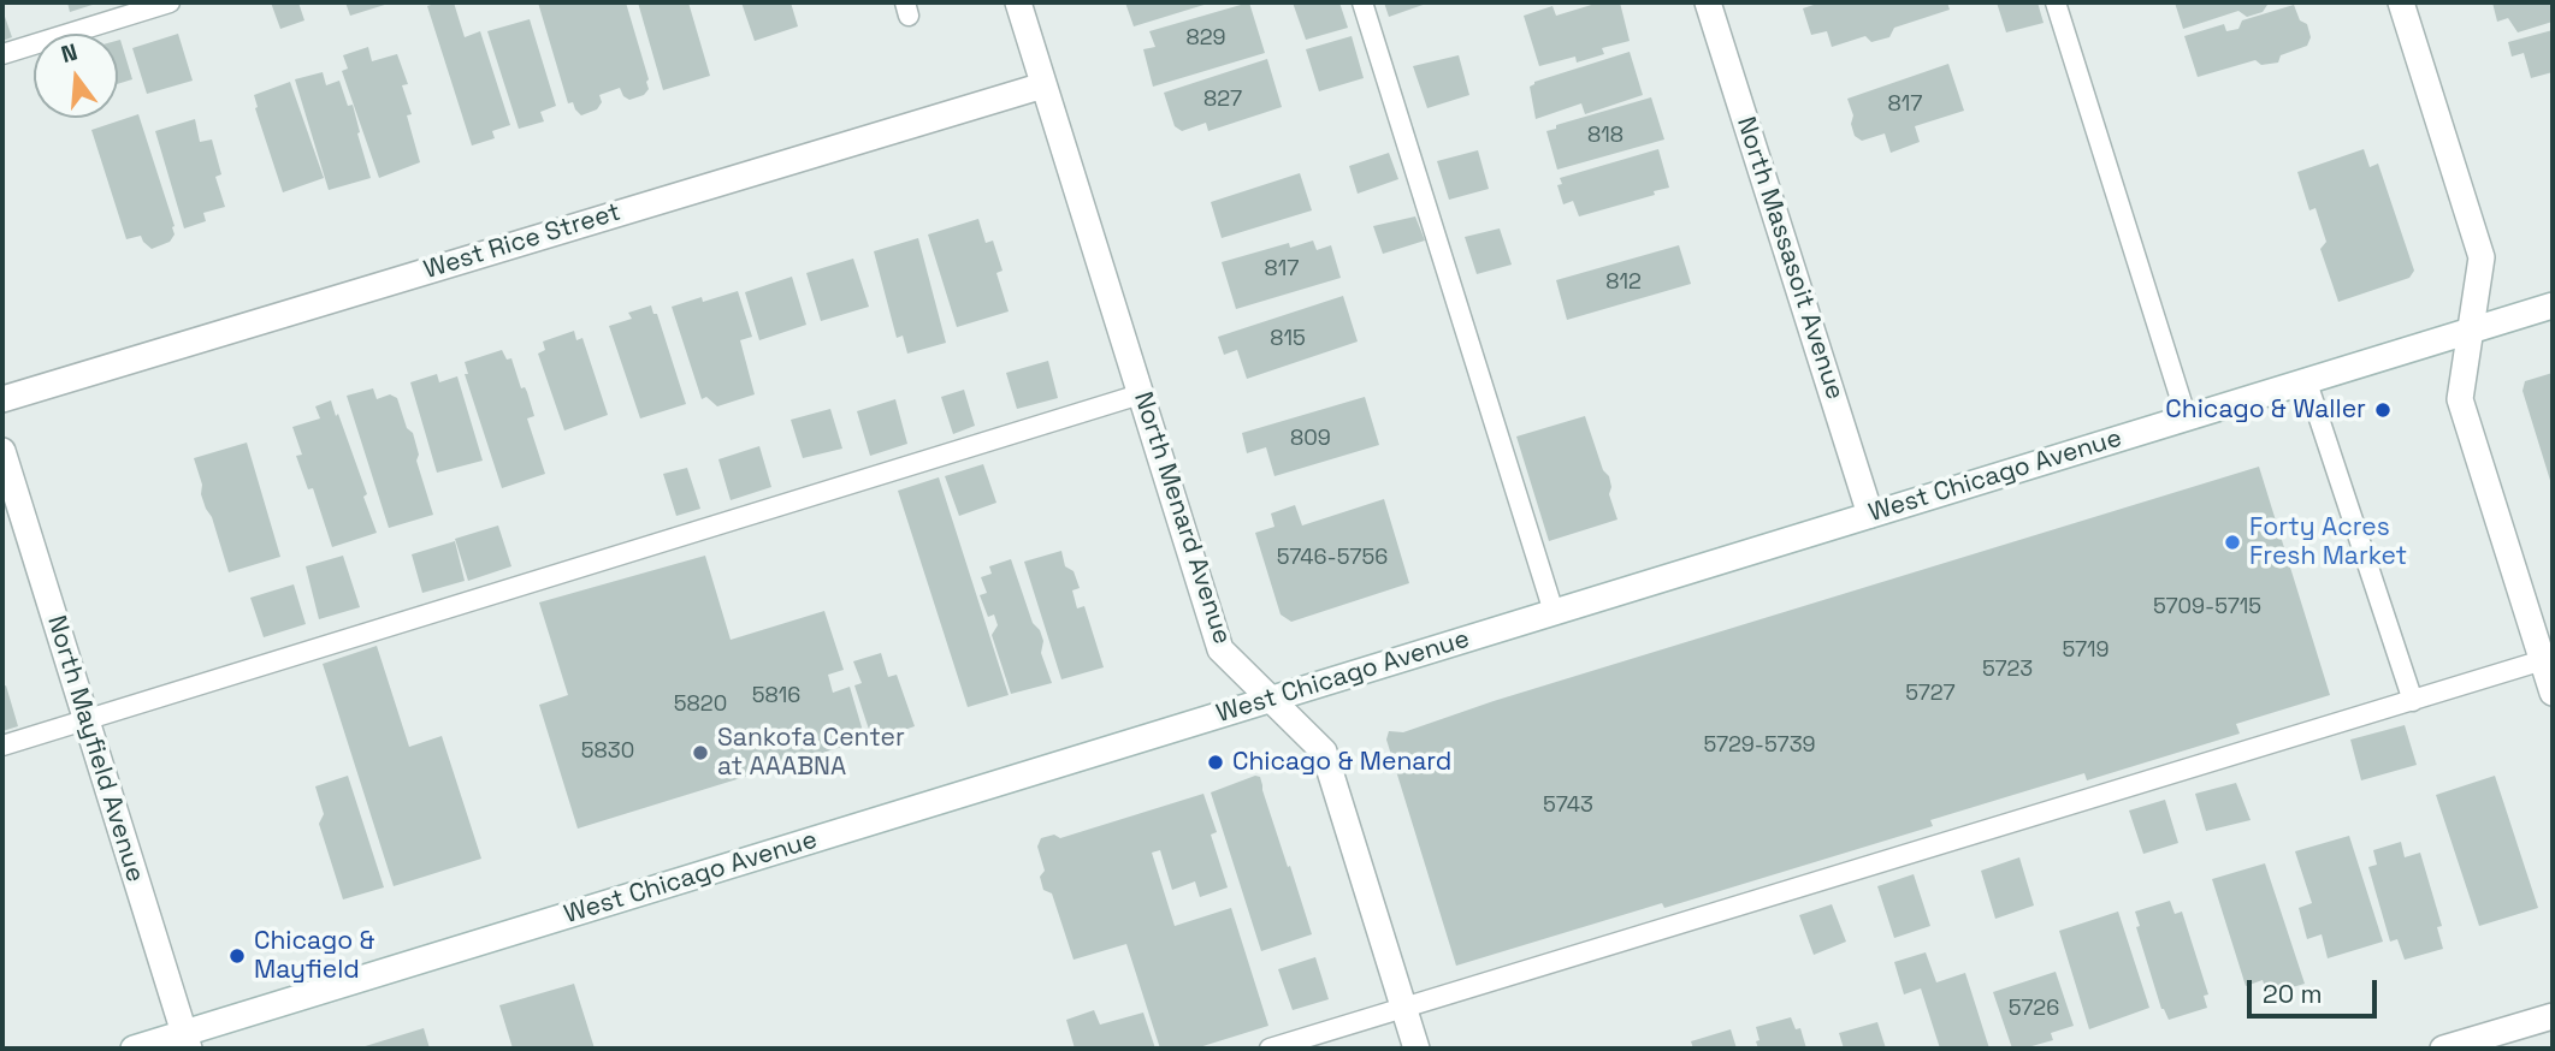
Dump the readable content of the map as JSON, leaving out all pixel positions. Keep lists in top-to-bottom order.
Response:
{
  "streets": {
    "street": [
      "West Rice Street",
      "North Massasoit Avenue",
      "West Chicago Avenue",
      "North Menard Avenue",
      "North Mayfield Avenue"
    ]
  },
  "crossings": [
    ["West Rice Street", "North Menard Avenue"],
    ["North Massasoit Avenue", "West Chicago Avenue"],
    ["West Chicago Avenue", "North Menard Avenue"],
    ["West Chicago Avenue", "North Mayfield Avenue"]
  ],
  "places": [
    "Chicago & Waller",
    "Forty Acres Fresh Market",
    "Sankofa Center at AAABNA",
    "Chicago & Menard",
    "Chicago & Mayfield"
  ],
  "house_numbers": [
    "829",
    "827",
    "817",
    "818",
    "817",
    "812",
    "815",
    "809",
    "5746-5756",
    "5709-5715",
    "5719",
    "5723",
    "5727",
    "5816",
    "5820",
    "5729-5739",
    "5830",
    "5743",
    "5726"
  ],
  "scale_bar": "20 m",
  "north": "top"
}
